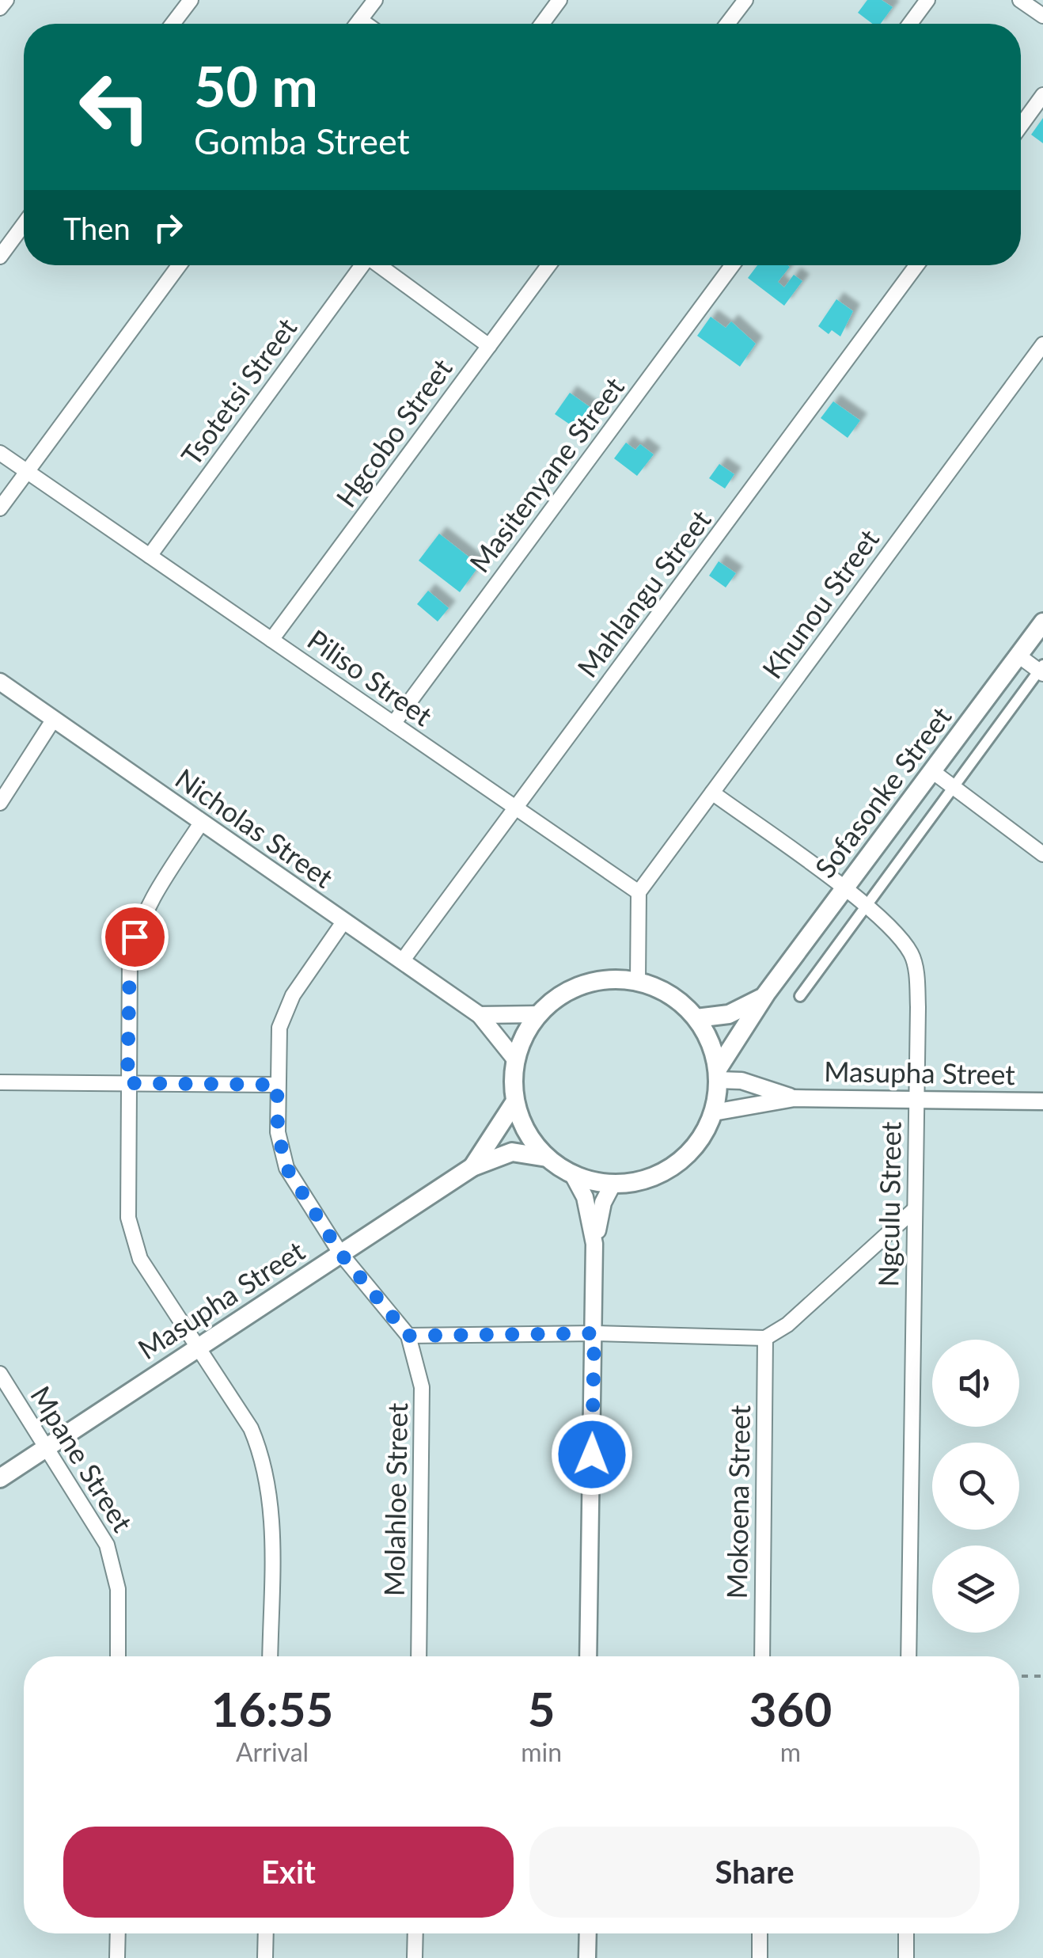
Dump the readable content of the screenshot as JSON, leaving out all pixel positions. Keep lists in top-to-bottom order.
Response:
{
  "streets": {
    "main road": ["Sofasonke Street", "Masupha Street"],
    "street": [
      "Tsotetsi Street",
      "Hgcobo Street",
      "Masitenyane Street",
      "Mahlangu Street",
      "Khunou Street",
      "Piliso Street",
      "Nicholas Street",
      "Ngculu Street",
      "Mpane Street",
      "Molahloe Street",
      "Mokoena Street"
    ]
  },
  "crossings": [
    ["Tsotetsi Street", "Piliso Street"],
    ["Hgcobo Street", "Piliso Street"],
    ["Masitenyane Street", "Piliso Street"],
    ["Mahlangu Street", "Piliso Street"],
    ["Mahlangu Street", "Nicholas Street"],
    ["Khunou Street", "Piliso Street"],
    ["Khunou Street", "Ngculu Street"],
    ["Sofasonke Street", "Nicholas Street"],
    ["Sofasonke Street", "Masupha Street"],
    ["Sofasonke Street", "Ngculu Street"],
    ["Nicholas Street", "Masupha Street"],
    ["Masupha Street", "Ngculu Street"],
    ["Masupha Street", "Mpane Street"]
  ],
  "page": {
    "turn": ["50 m", "Gomba Street"],
    "then": "Then",
    "eta": [
      "16:55",
      "Arrival",
      "5",
      "min",
      "360",
      "m"
    ],
    "buttons": ["Exit", "Share"]
  }
}
